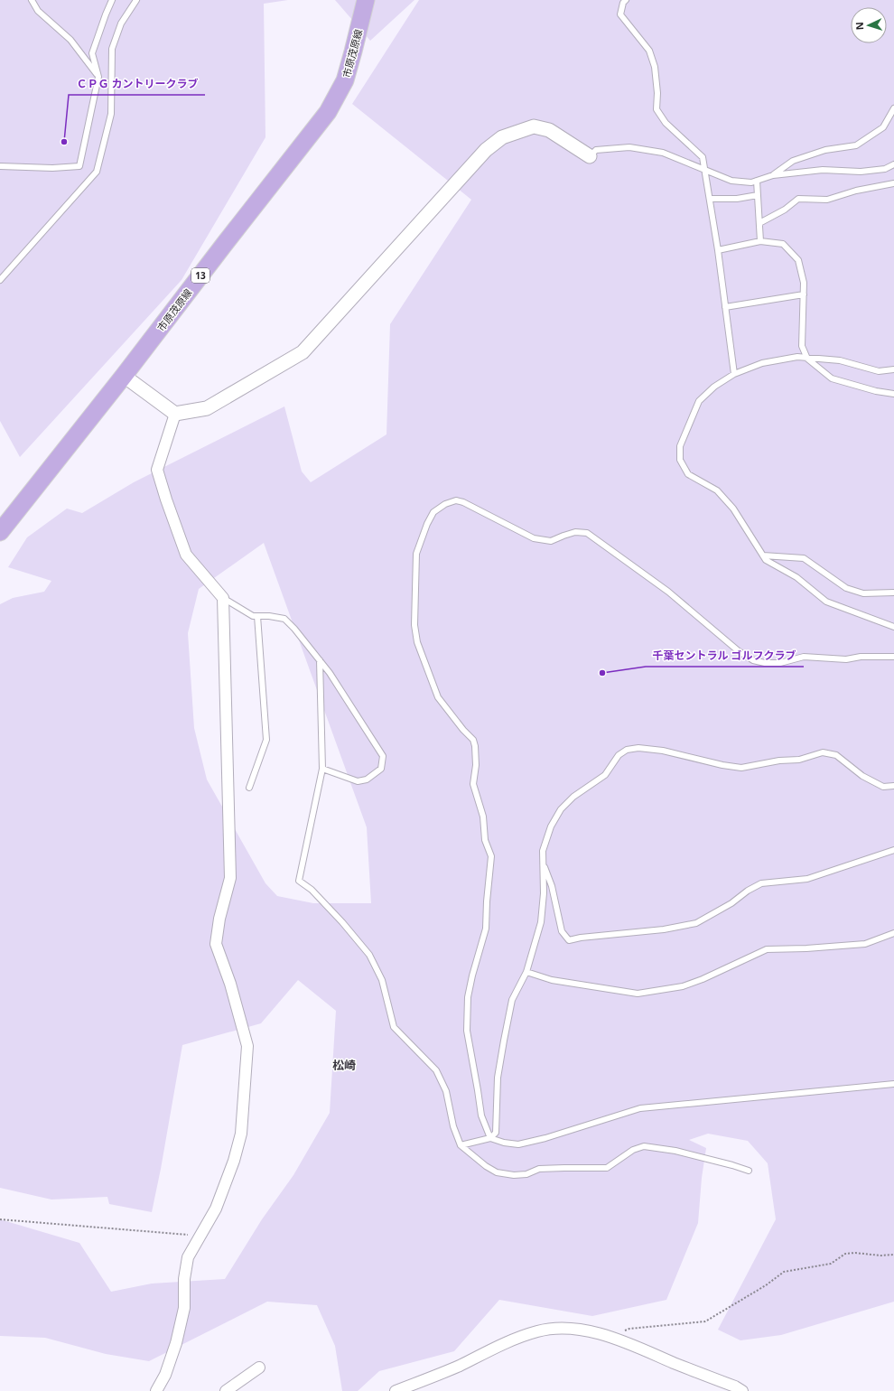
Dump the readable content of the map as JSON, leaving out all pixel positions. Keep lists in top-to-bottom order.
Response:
{
  "streets": {
    "main road": ["市原茂原線", "13"]
  },
  "districts": ["松崎"],
  "places": ["ＣＰＧ カントリークラブ", "千葉セントラル ゴルフクラブ"],
  "north": "left"
}
